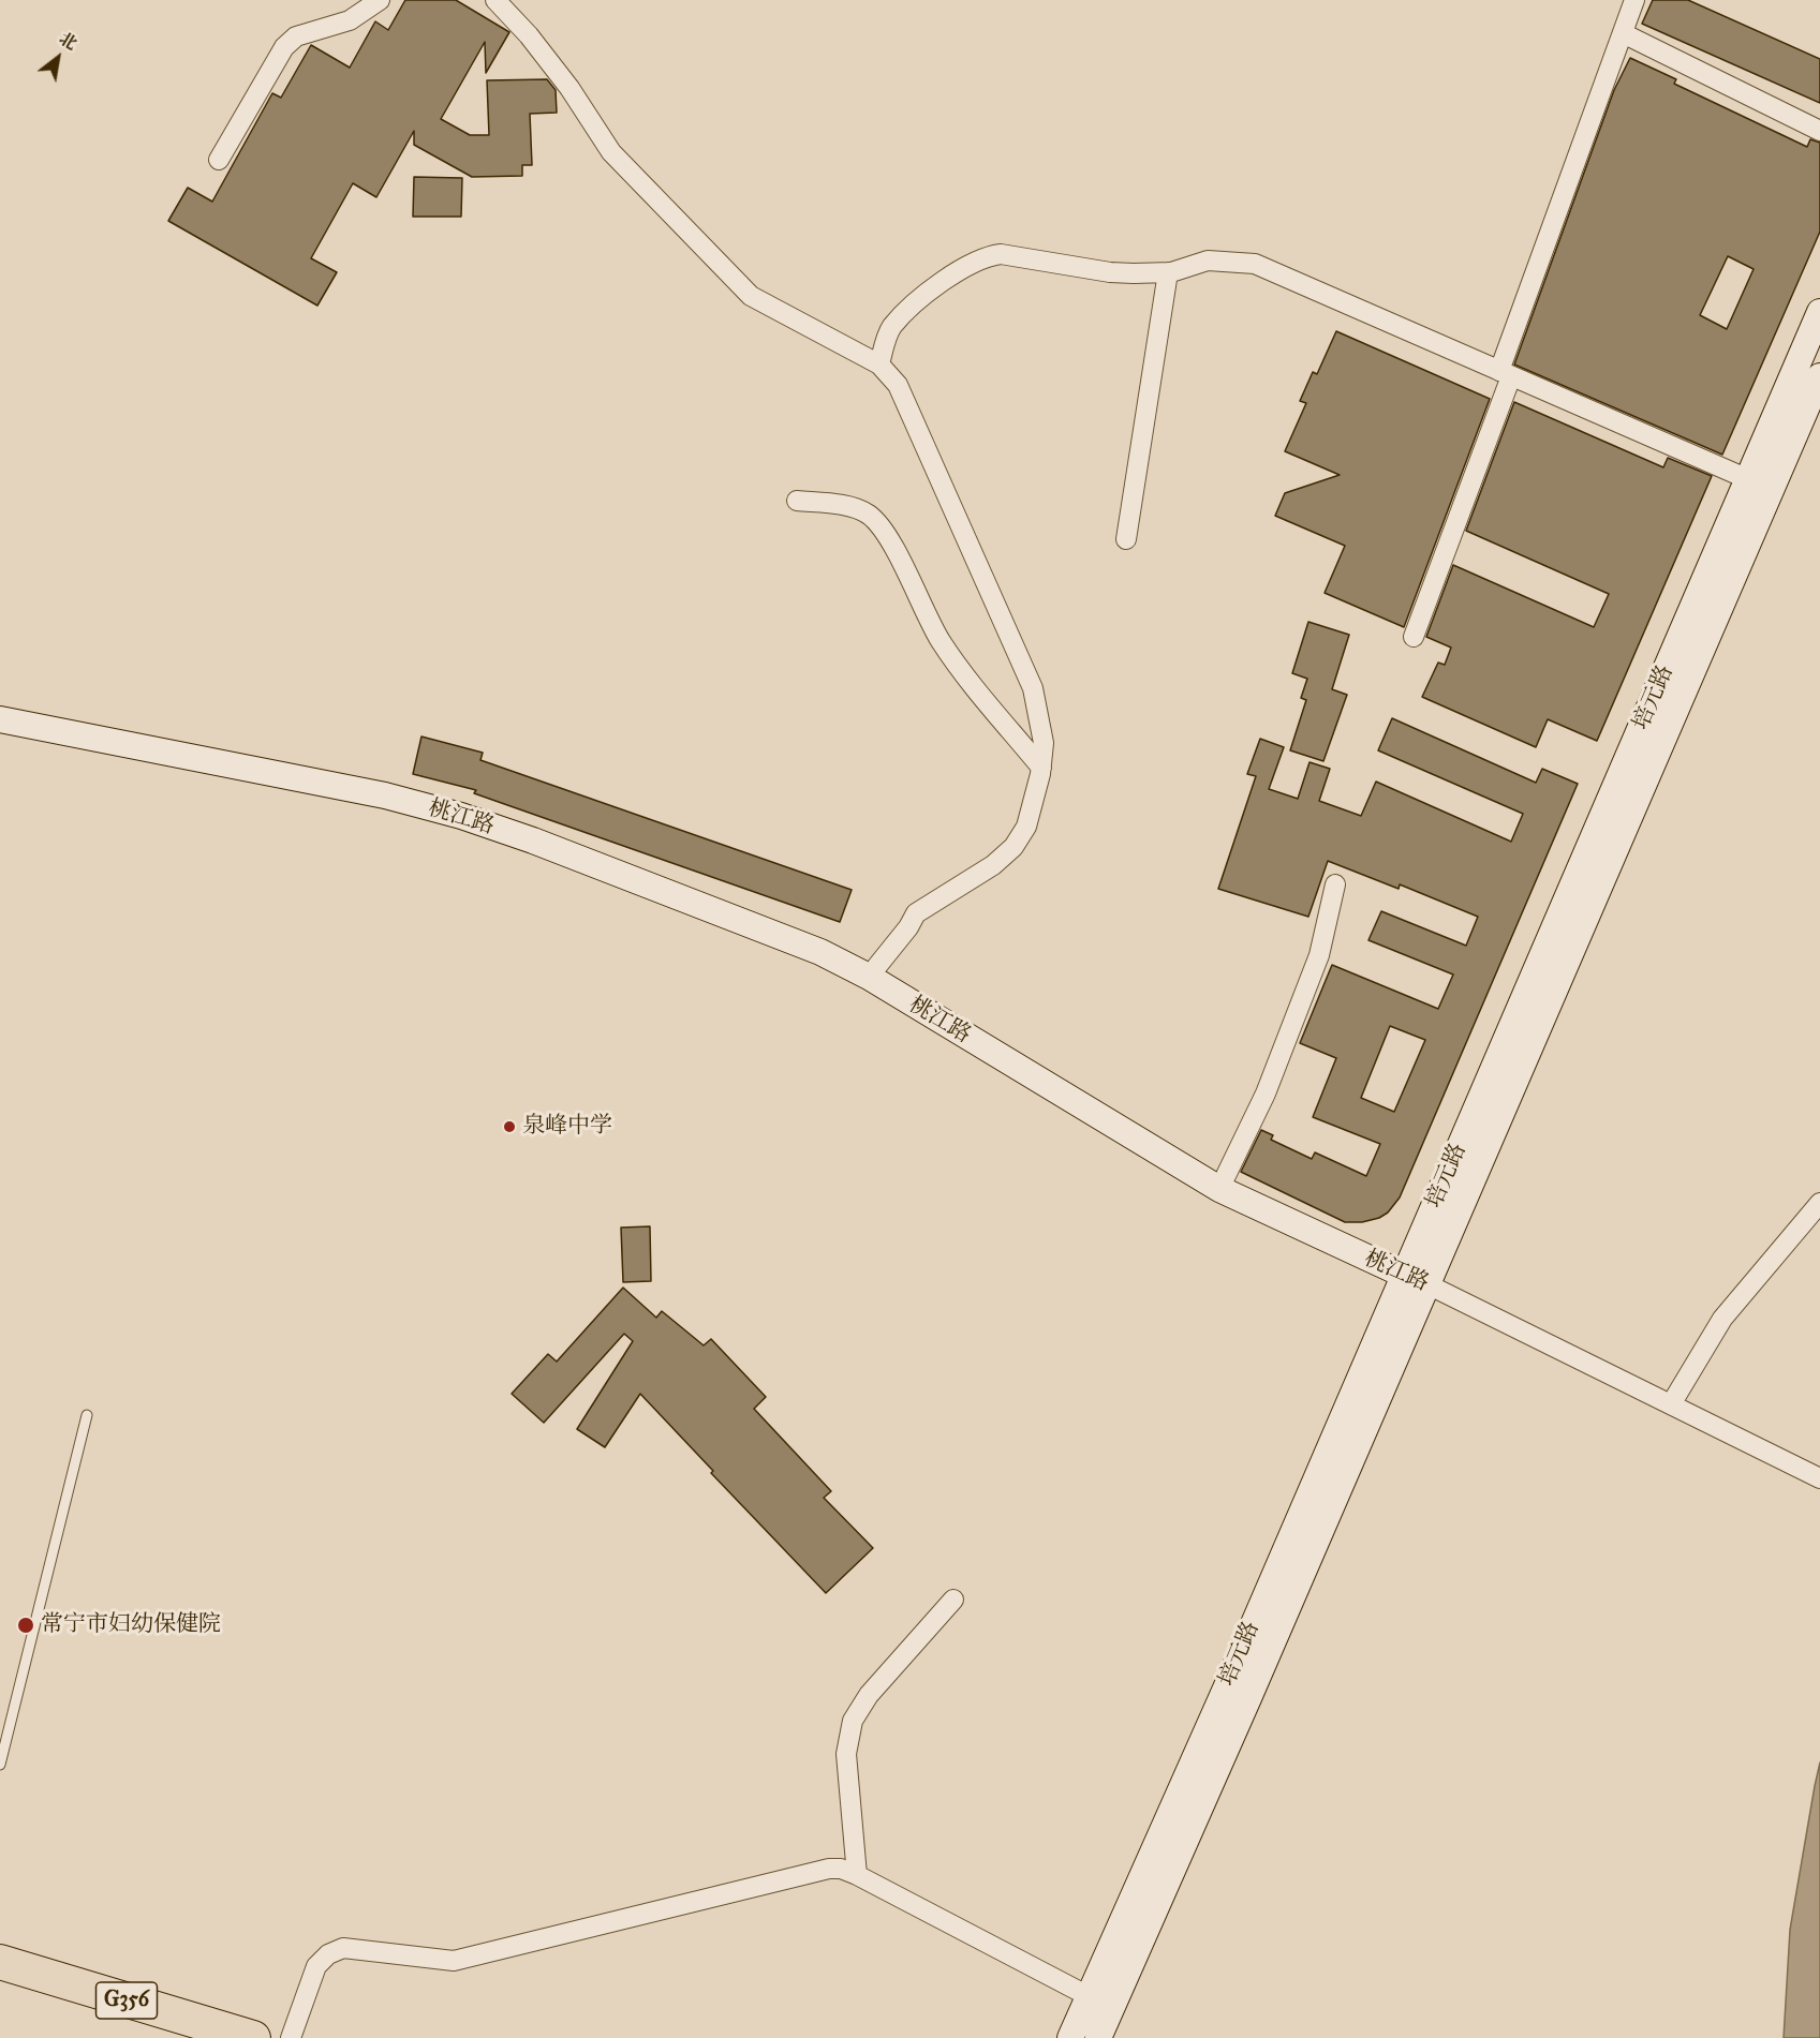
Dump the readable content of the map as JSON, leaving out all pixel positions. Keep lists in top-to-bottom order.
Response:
{
  "streets": {
    "highway": ["G356"],
    "main road": ["培元路", "桃江路"]
  },
  "crossings": [
    ["培元路", "桃江路"]
  ],
  "places": ["泉峰中学", "常宁市妇幼保健院"],
  "north": "top right"
}
